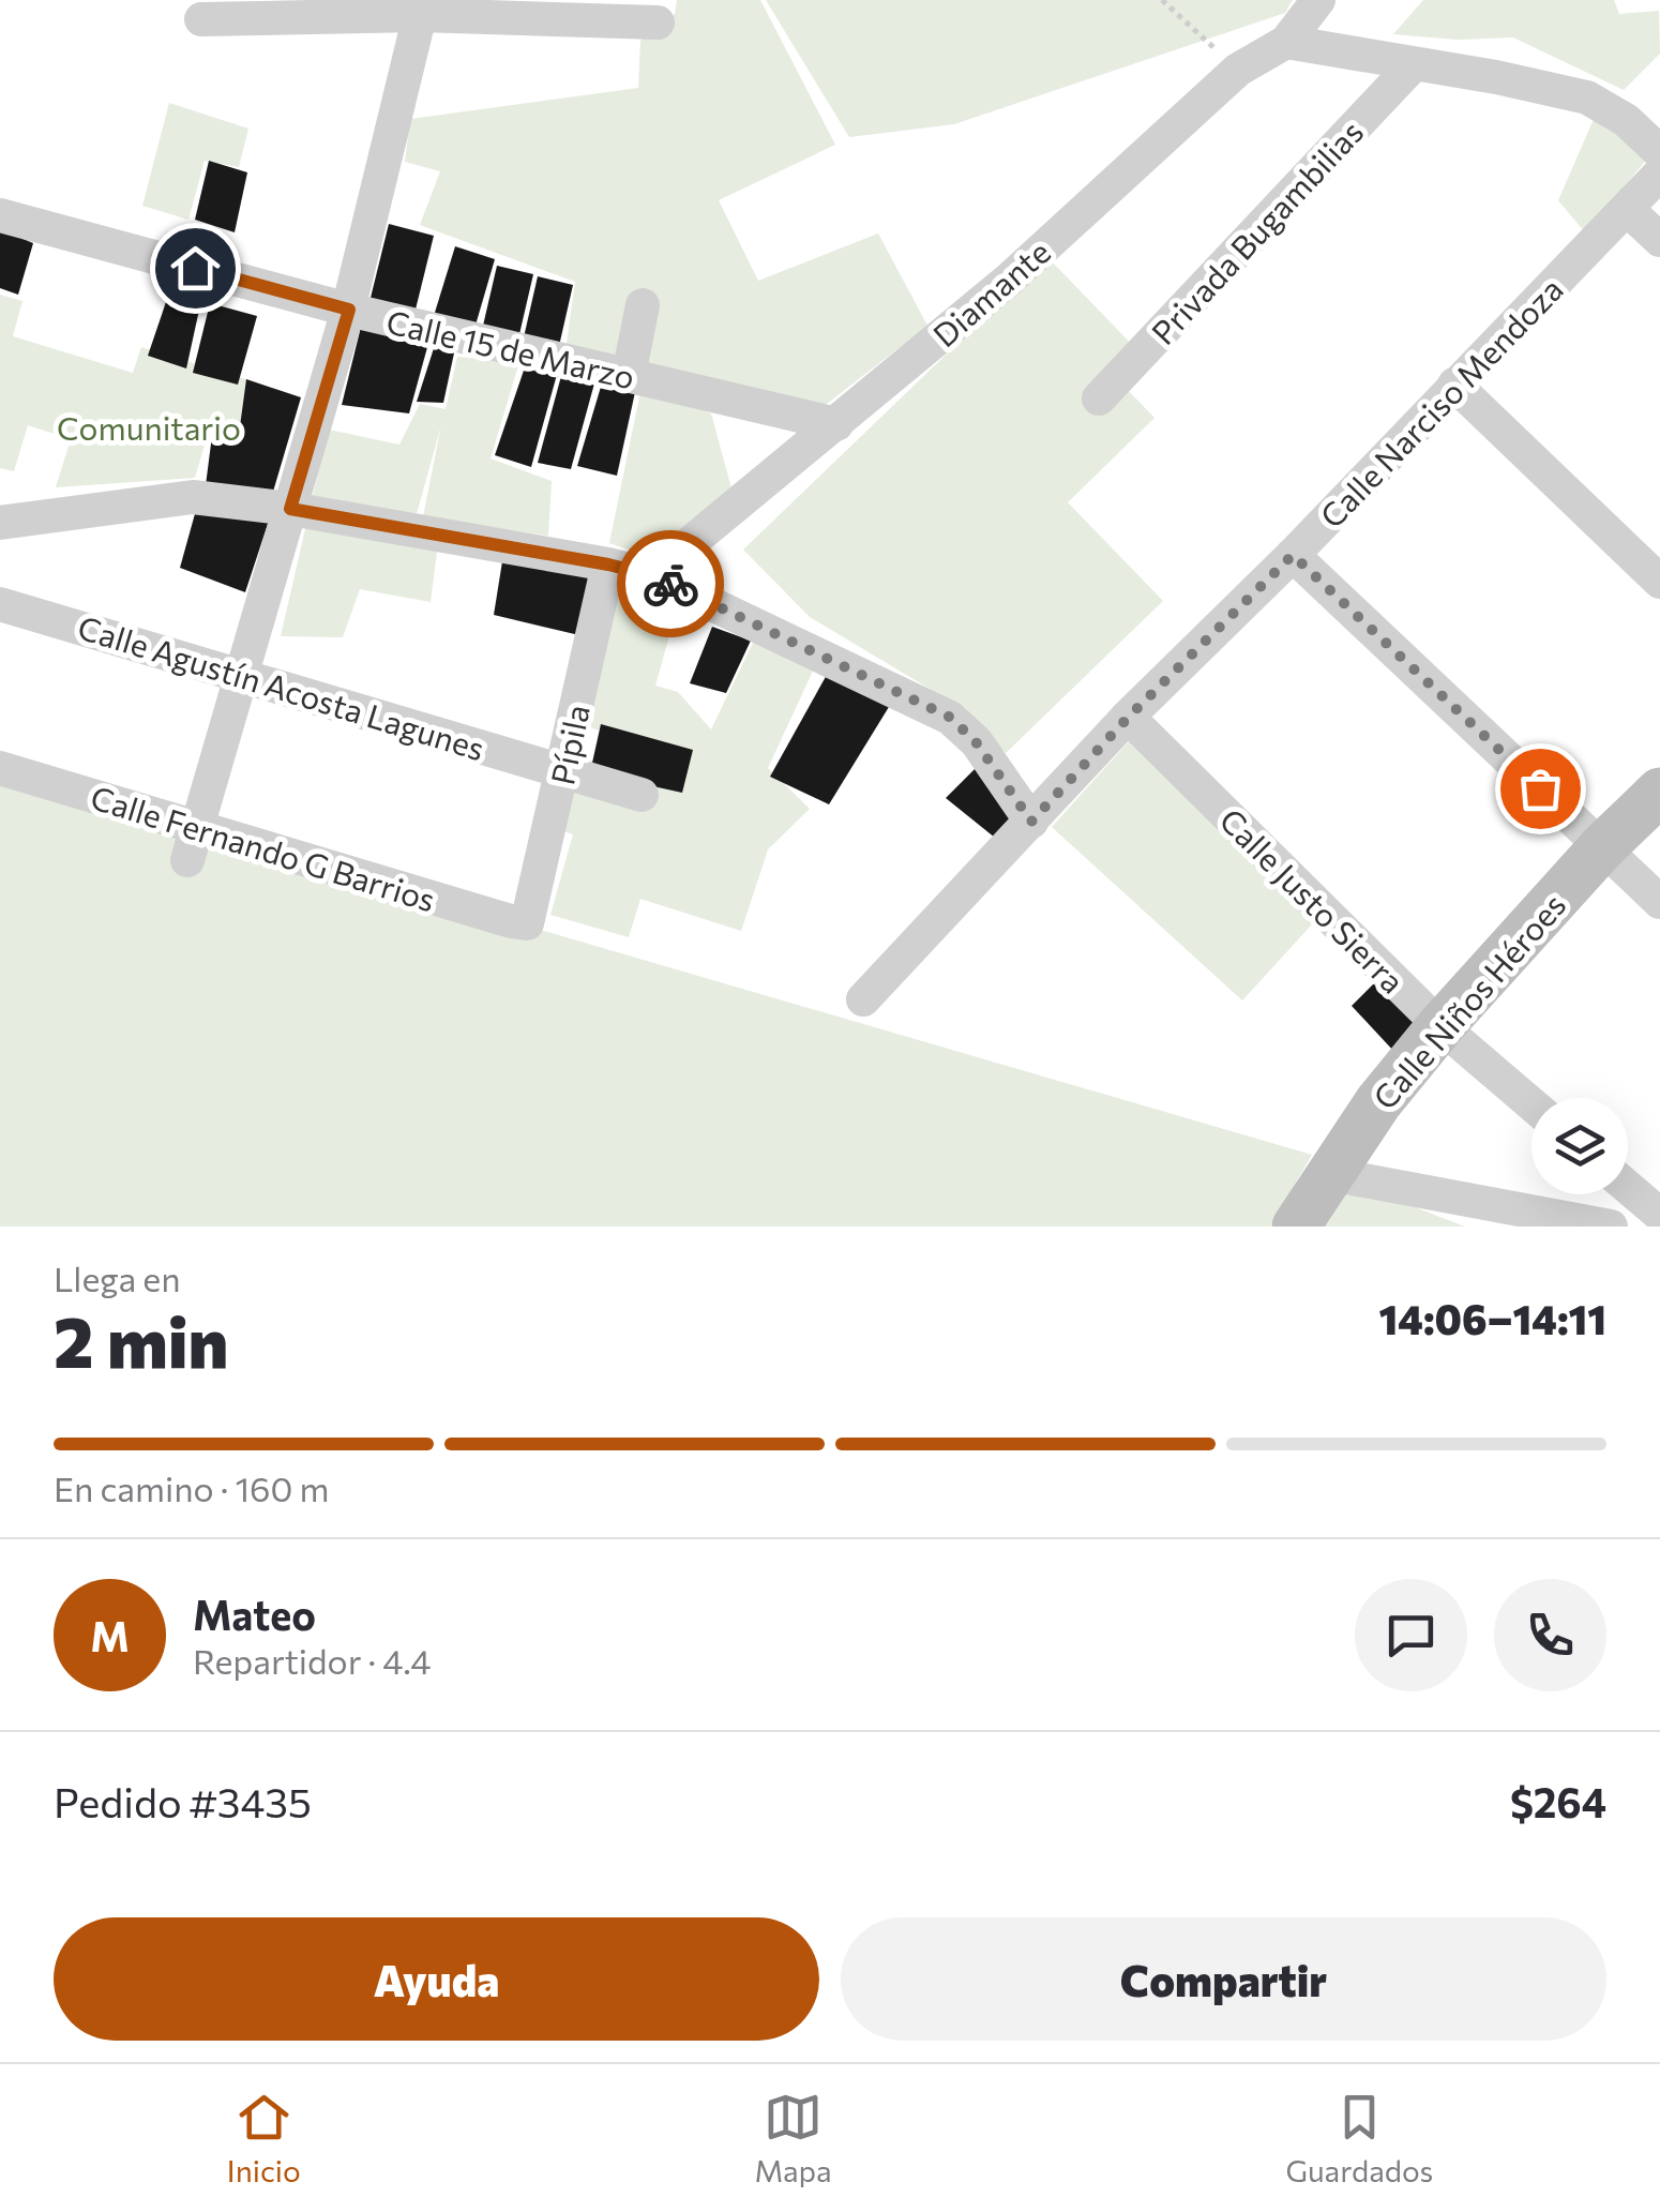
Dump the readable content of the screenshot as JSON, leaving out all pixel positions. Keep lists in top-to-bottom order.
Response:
{
  "streets": {
    "street": [
      "Privada Bugambilias",
      "Diamante",
      "Calle 15 de Marzo",
      "Calle Narciso Mendoza",
      "Calle Agustín Acosta Lagunes",
      "Pípila",
      "Calle Fernando G Barrios",
      "Calle Justo Sierra",
      "Calle Niños Héroes"
    ]
  },
  "crossings": [
    ["Diamante", "Calle 15 de Marzo"],
    ["Calle Narciso Mendoza", "Calle Justo Sierra"],
    ["Calle Agustín Acosta Lagunes", "Pípila"],
    ["Pípila", "Calle Fernando G Barrios"],
    ["Calle Justo Sierra", "Calle Niños Héroes"]
  ],
  "parks": ["Comunitario"],
  "page": {
    "heading": ["2 min", "Llega en", "14:06–14:11"],
    "panel": [
      "Mateo",
      "Repartidor · 4.4",
      "Pedido #3435",
      "$264"
    ],
    "bar": "En camino · 160 m",
    "round": "M",
    "buttons": ["Ayuda", "Compartir"],
    "tabs": ["Inicio", "Mapa", "Guardados"]
  }
}
